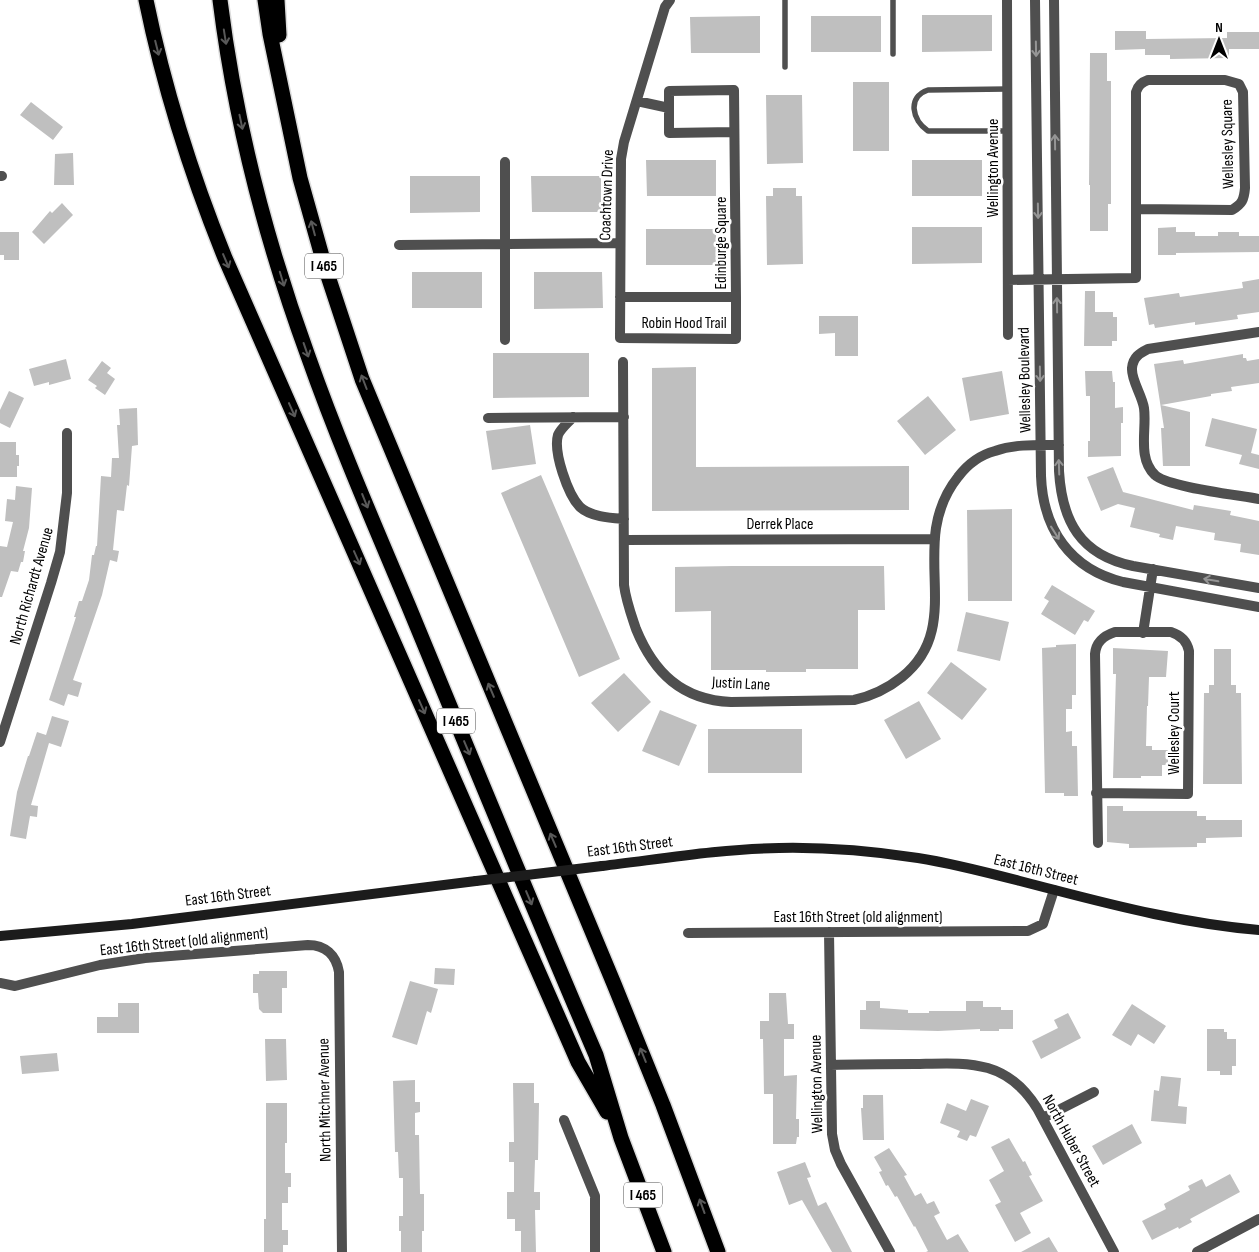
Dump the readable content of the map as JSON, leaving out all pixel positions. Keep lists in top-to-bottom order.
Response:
{
  "streets": {
    "highway": ["I 465"],
    "street": [
      "Wellesley Square",
      "Wellington Avenue",
      "Coachtown Drive",
      "Edinburge Square",
      "Robin Hood Trail",
      "Wellesley Boulevard",
      "Derrek Place",
      "North Richardt Avenue",
      "Justin Lane",
      "Wellesley Court",
      "East 16th Street",
      "East 16th Street (old alignment)",
      "North Mitchner Avenue",
      "North Huber Street"
    ]
  },
  "crossings": [
    ["Wellington Avenue", "East 16th Street (old alignment)"],
    ["Wellington Avenue", "North Huber Street"],
    ["Coachtown Drive", "Edinburge Square"],
    ["Coachtown Drive", "Robin Hood Trail"],
    ["Edinburge Square", "Robin Hood Trail"],
    ["Wellesley Boulevard", "Justin Lane"],
    ["Derrek Place", "Justin Lane"],
    ["East 16th Street", "East 16th Street (old alignment)"],
    ["East 16th Street (old alignment)", "North Mitchner Avenue"]
  ],
  "north": "top"
}
